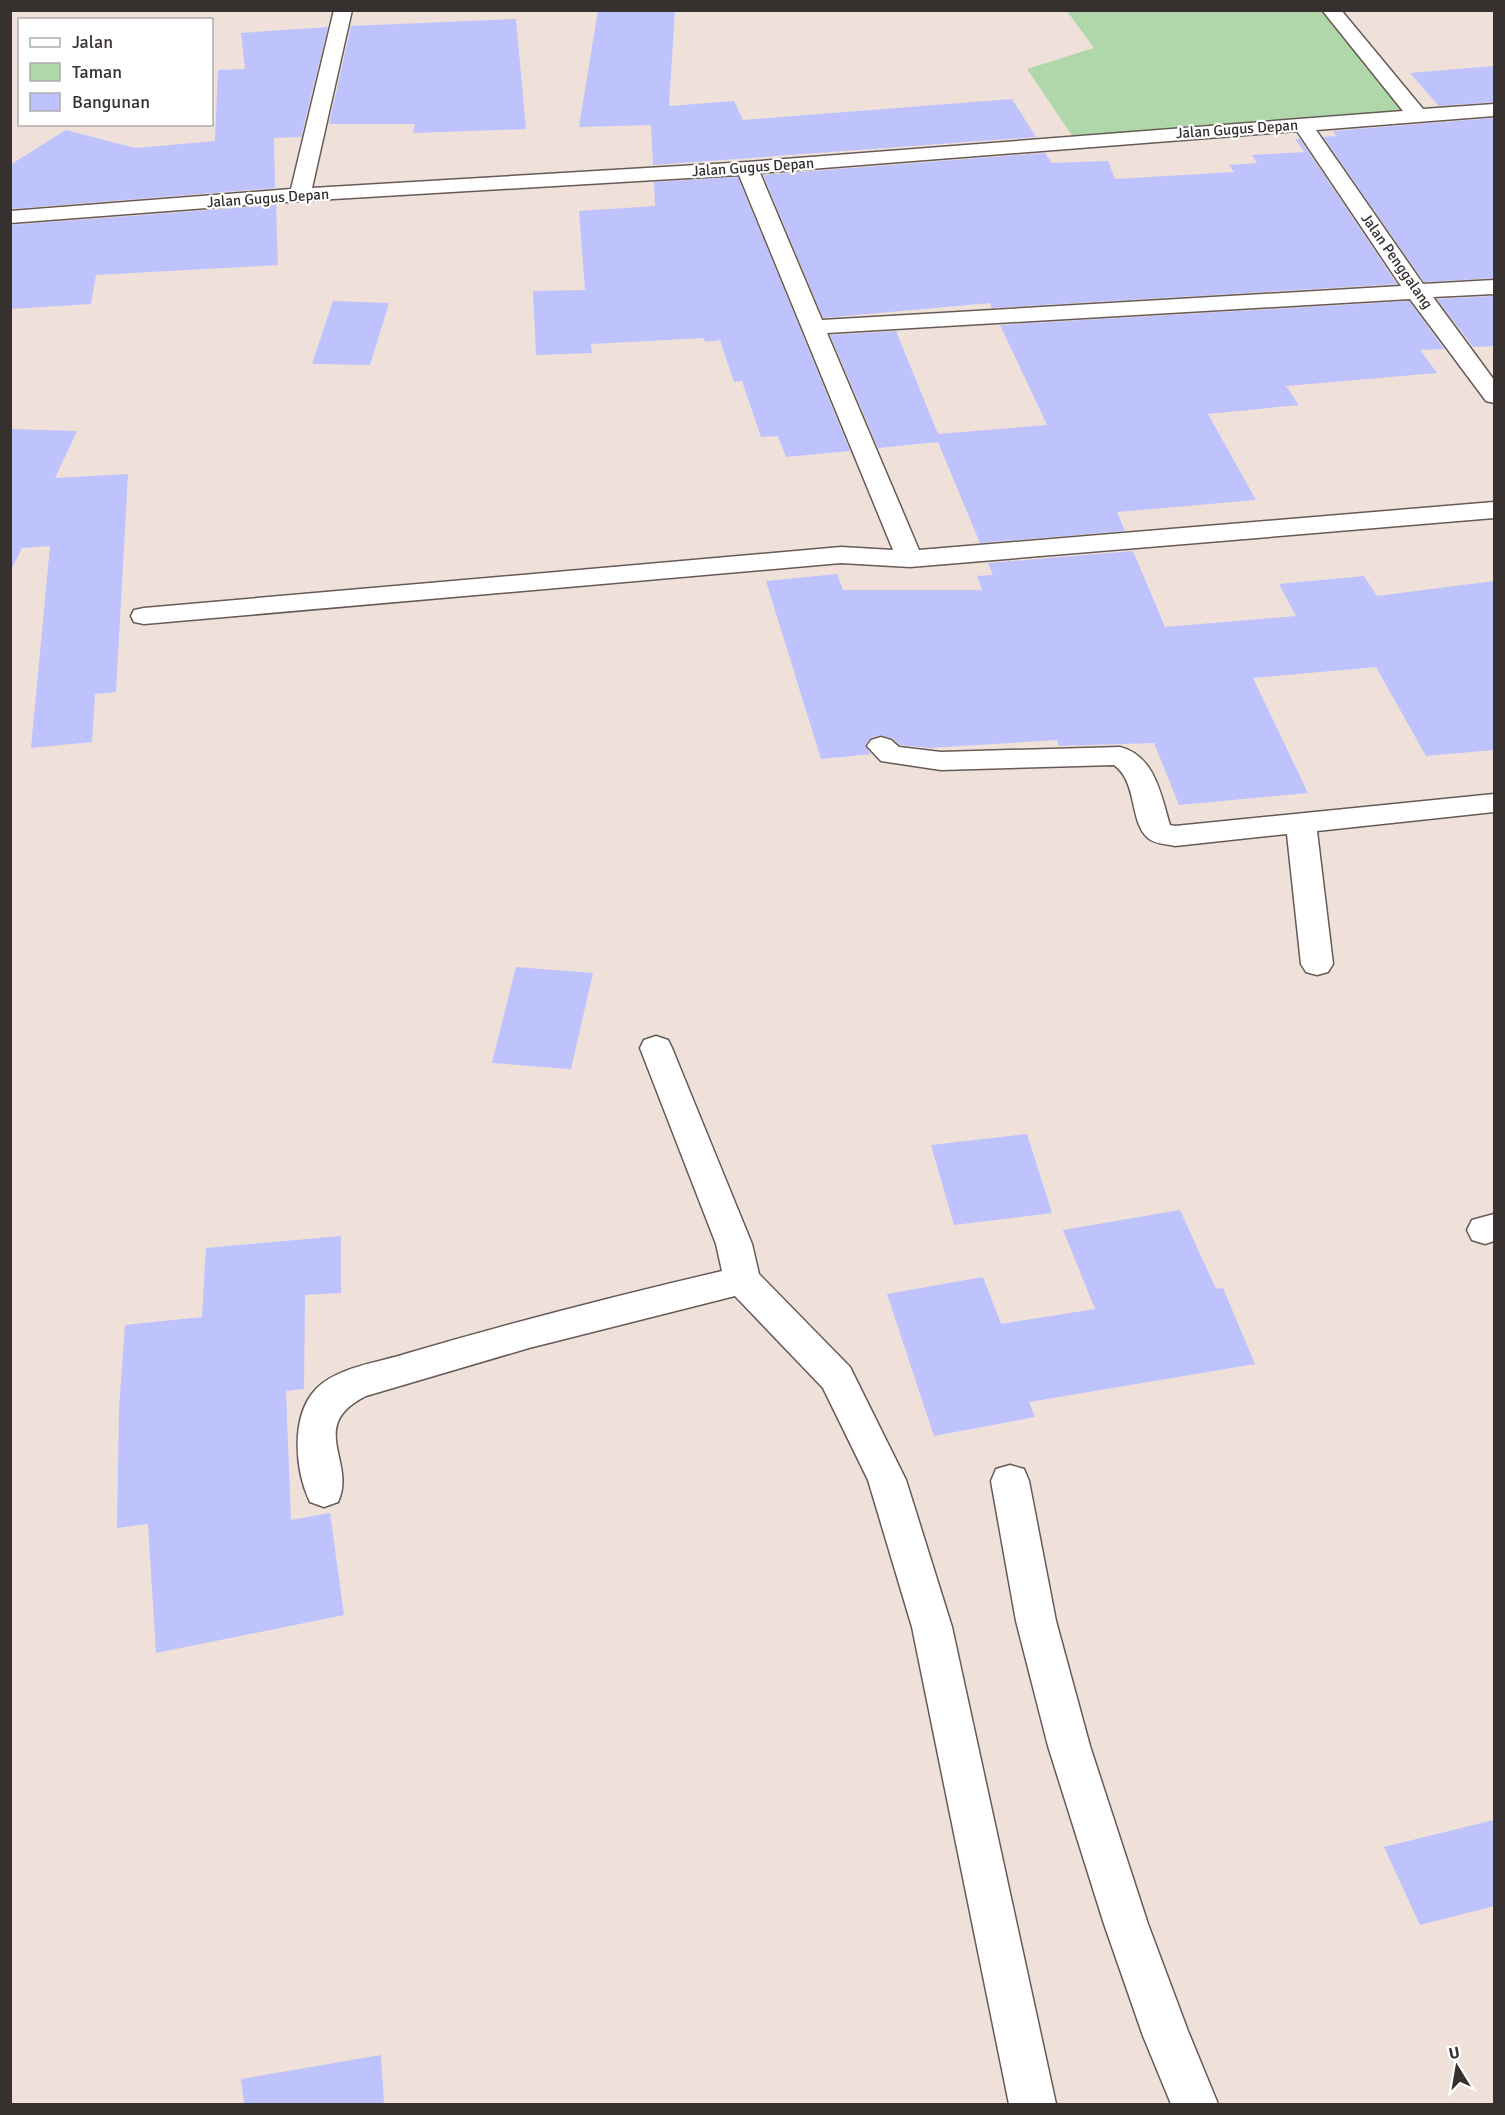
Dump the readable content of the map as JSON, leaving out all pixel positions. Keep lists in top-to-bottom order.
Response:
{
  "streets": {
    "street": ["Jalan Gugus Depan", "Jalan Penggalang"]
  },
  "crossings": [
    ["Jalan Gugus Depan", "Jalan Penggalang"]
  ],
  "legend": ["Jalan", "Taman", "Bangunan"],
  "north": "top"
}
